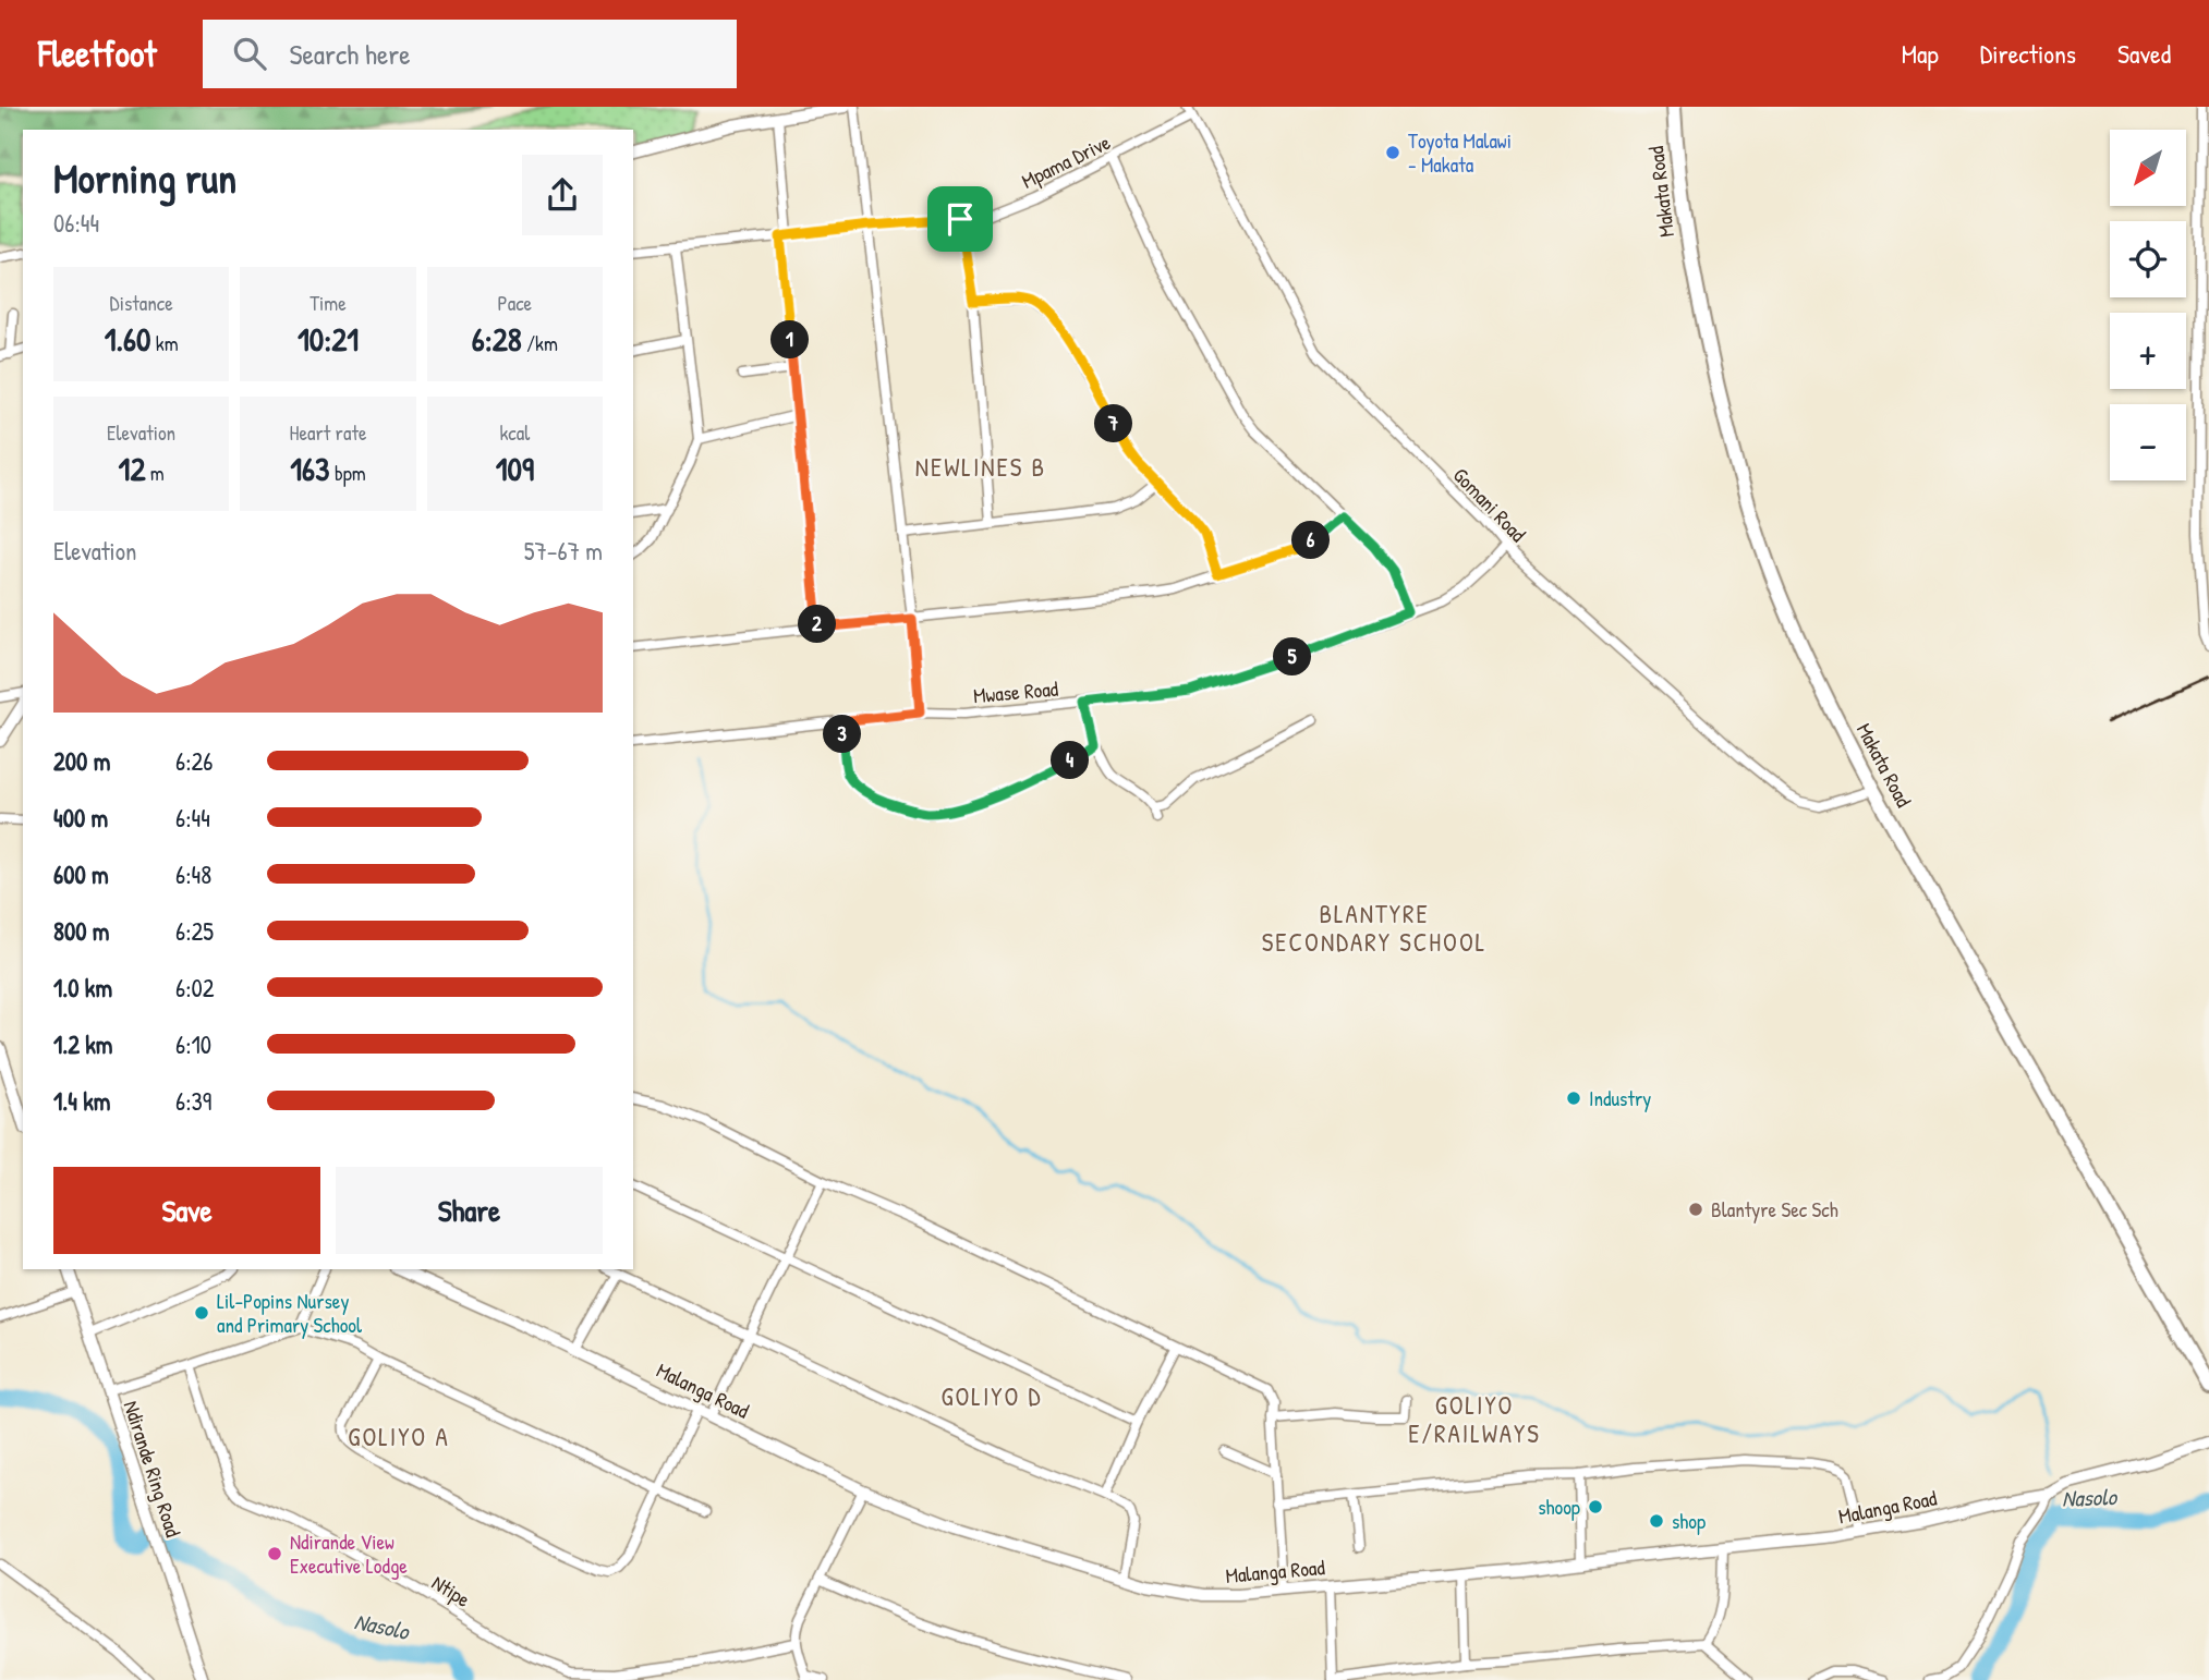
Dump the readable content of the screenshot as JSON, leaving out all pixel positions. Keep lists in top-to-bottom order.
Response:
{
  "streets": {
    "main road": ["Makata Road"],
    "street": [
      "Mpama Drive",
      "Gomani Road",
      "Mwase Road",
      "Malanga Road",
      "Ndirande Ring Road",
      "Ntipe"
    ]
  },
  "crossings": [
    ["Mpama Drive", "Gomani Road"],
    ["Makata Road", "Gomani Road"],
    ["Gomani Road", "Mwase Road"]
  ],
  "districts": [
    "NEWLINES B",
    "BLANTYRE SECONDARY SCHOOL",
    "GOLIYO D",
    "GOLIYO E/RAILWAYS",
    "GOLIYO A"
  ],
  "water": ["Nasolo"],
  "places": [
    "Toyota Malawi - Makata",
    "Industry",
    "Blantyre Sec Sch",
    "Lil-Popins Nursey and Primary School",
    "shoop",
    "shop",
    "Ndirande View Executive Lodge"
  ],
  "north": "bottom left",
  "page": {
    "header": "Fleetfoot",
    "search": "Search here",
    "nav": ["Map", "Directions", "Saved"],
    "map_buttons": ["+", "−"],
    "heading": ["Morning run", "06:44"],
    "stats": [
      ["Distance", "1.60 km"],
      ["Time", "10:21"],
      ["Pace", "6:28 /km"],
      ["Elevation", "12 m"],
      ["Heart rate", "163 bpm"],
      ["kcal", "109"]
    ],
    "pins": [
      "1",
      "7",
      "6",
      "2",
      "5",
      "3",
      "4"
    ],
    "chart": ["Elevation", "57–67 m"],
    "list": [
      {
        "name": "200 m",
        "note": "6:26"
      },
      {
        "name": "400 m",
        "note": "6:44"
      },
      {
        "name": "600 m",
        "note": "6:48"
      },
      {
        "name": "800 m",
        "note": "6:25"
      },
      {
        "name": "1.0 km",
        "note": "6:02"
      },
      {
        "name": "1.2 km",
        "note": "6:10"
      },
      {
        "name": "1.4 km",
        "note": "6:39"
      }
    ],
    "buttons": ["Save", "Share"]
  }
}
